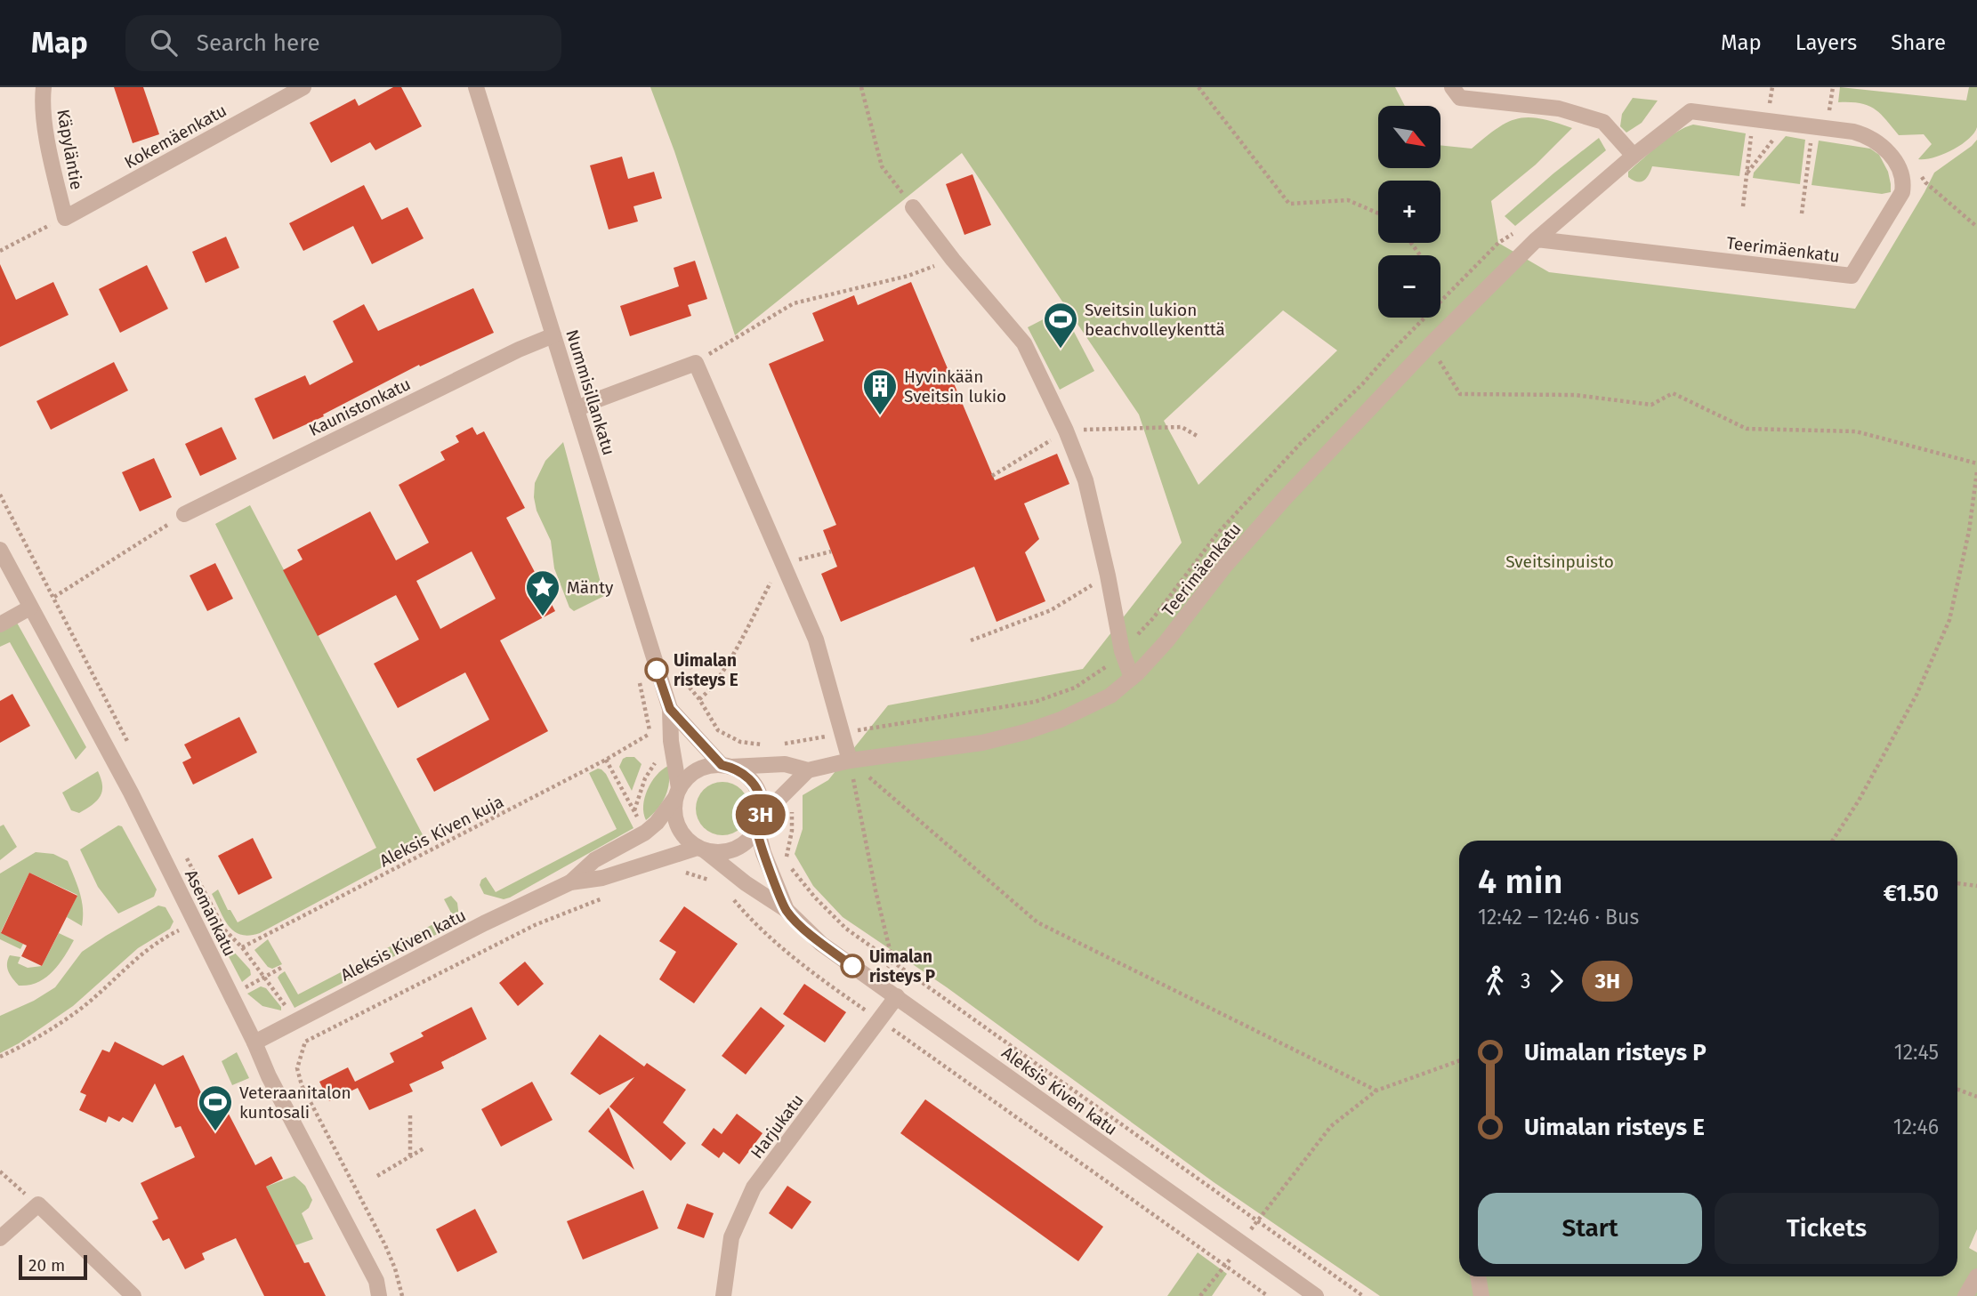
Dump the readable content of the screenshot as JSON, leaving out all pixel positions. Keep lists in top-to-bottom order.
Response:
{
  "streets": {
    "street": [
      "Kokemäenkatu",
      "Käpyläntie",
      "Teerimäenkatu",
      "Nummisillankatu",
      "Kaunistonkatu",
      "Asemankatu",
      "Aleksis Kiven katu",
      "Harjukatu"
    ],
    "path": ["Aleksis Kiven kuja"]
  },
  "crossings": [
    ["Kokemäenkatu", "Käpyläntie"],
    ["Teerimäenkatu", "Nummisillankatu"],
    ["Teerimäenkatu", "Aleksis Kiven katu"],
    ["Nummisillankatu", "Kaunistonkatu"],
    ["Nummisillankatu", "Aleksis Kiven katu"],
    ["Asemankatu", "Aleksis Kiven katu"],
    ["Aleksis Kiven katu", "Harjukatu"]
  ],
  "parks": ["Sveitsinpuisto"],
  "places": {
    "sports": ["Sveitsin lukion beachvolleykenttä", "Veteraanitalon kuntosali"],
    "building": ["Hyvinkään Sveitsin lukio"],
    "place": ["Mänty"],
    "other": ["Uimalan risteys E", "Uimalan risteys P"]
  },
  "lines": ["bus line 3H"],
  "scale_bar": "20 m",
  "north": "bottom right",
  "page": {
    "header": "Map",
    "search": "Search here",
    "nav": ["Map", "Layers", "Share"],
    "on_map": "3H",
    "map_buttons": ["+", "−"],
    "heading": ["4 min", "12:42 – 12:46 · Bus", "€1.50"],
    "legs": ["3", "3H"],
    "list": [
      {
        "name": "Uimalan risteys P",
        "value": "12:45"
      },
      {
        "name": "Uimalan risteys E",
        "value": "12:46"
      }
    ],
    "buttons": ["Start", "Tickets"],
    "scale": "20 m"
  }
}
